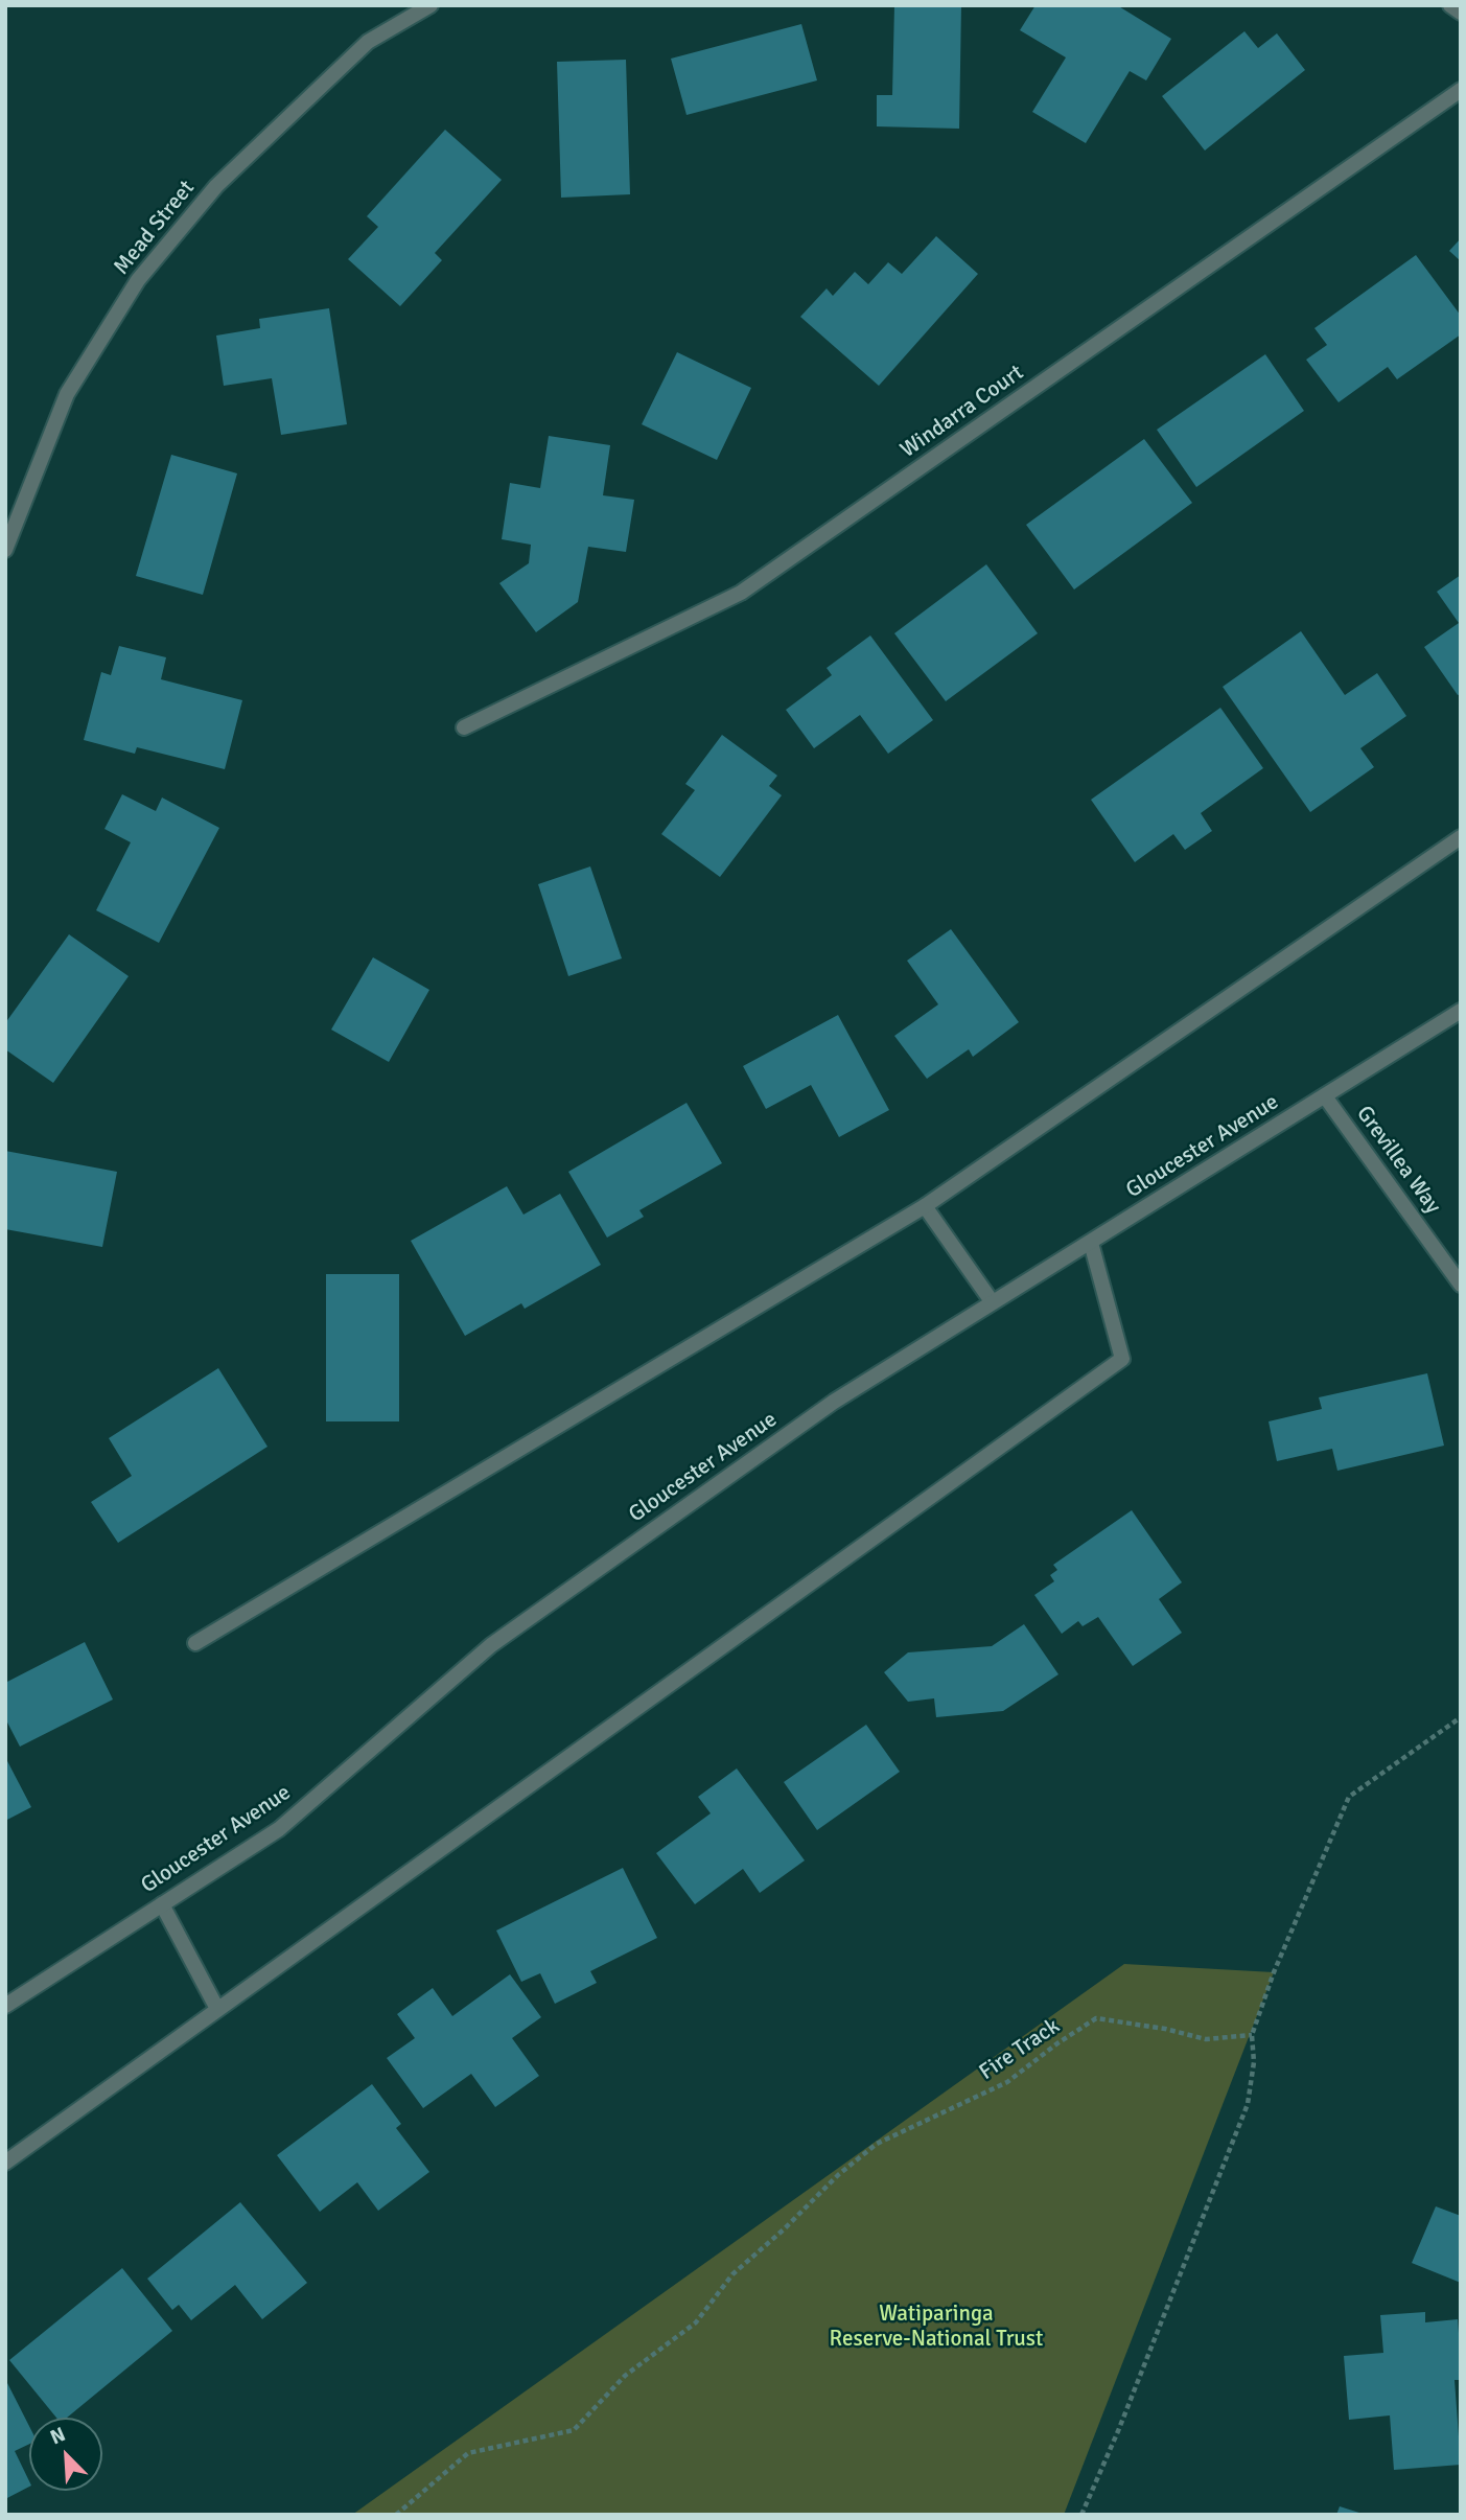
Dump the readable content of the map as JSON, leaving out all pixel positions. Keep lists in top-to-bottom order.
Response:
{
  "streets": {
    "street": [
      "Mead Street",
      "Windarra Court",
      "Gloucester Avenue",
      "Grevillea Way"
    ],
    "path": ["Fire Track"]
  },
  "crossings": [
    ["Gloucester Avenue", "Grevillea Way"]
  ],
  "parks": ["Watiparinga Reserve-National Trust"],
  "north": "top left"
}
